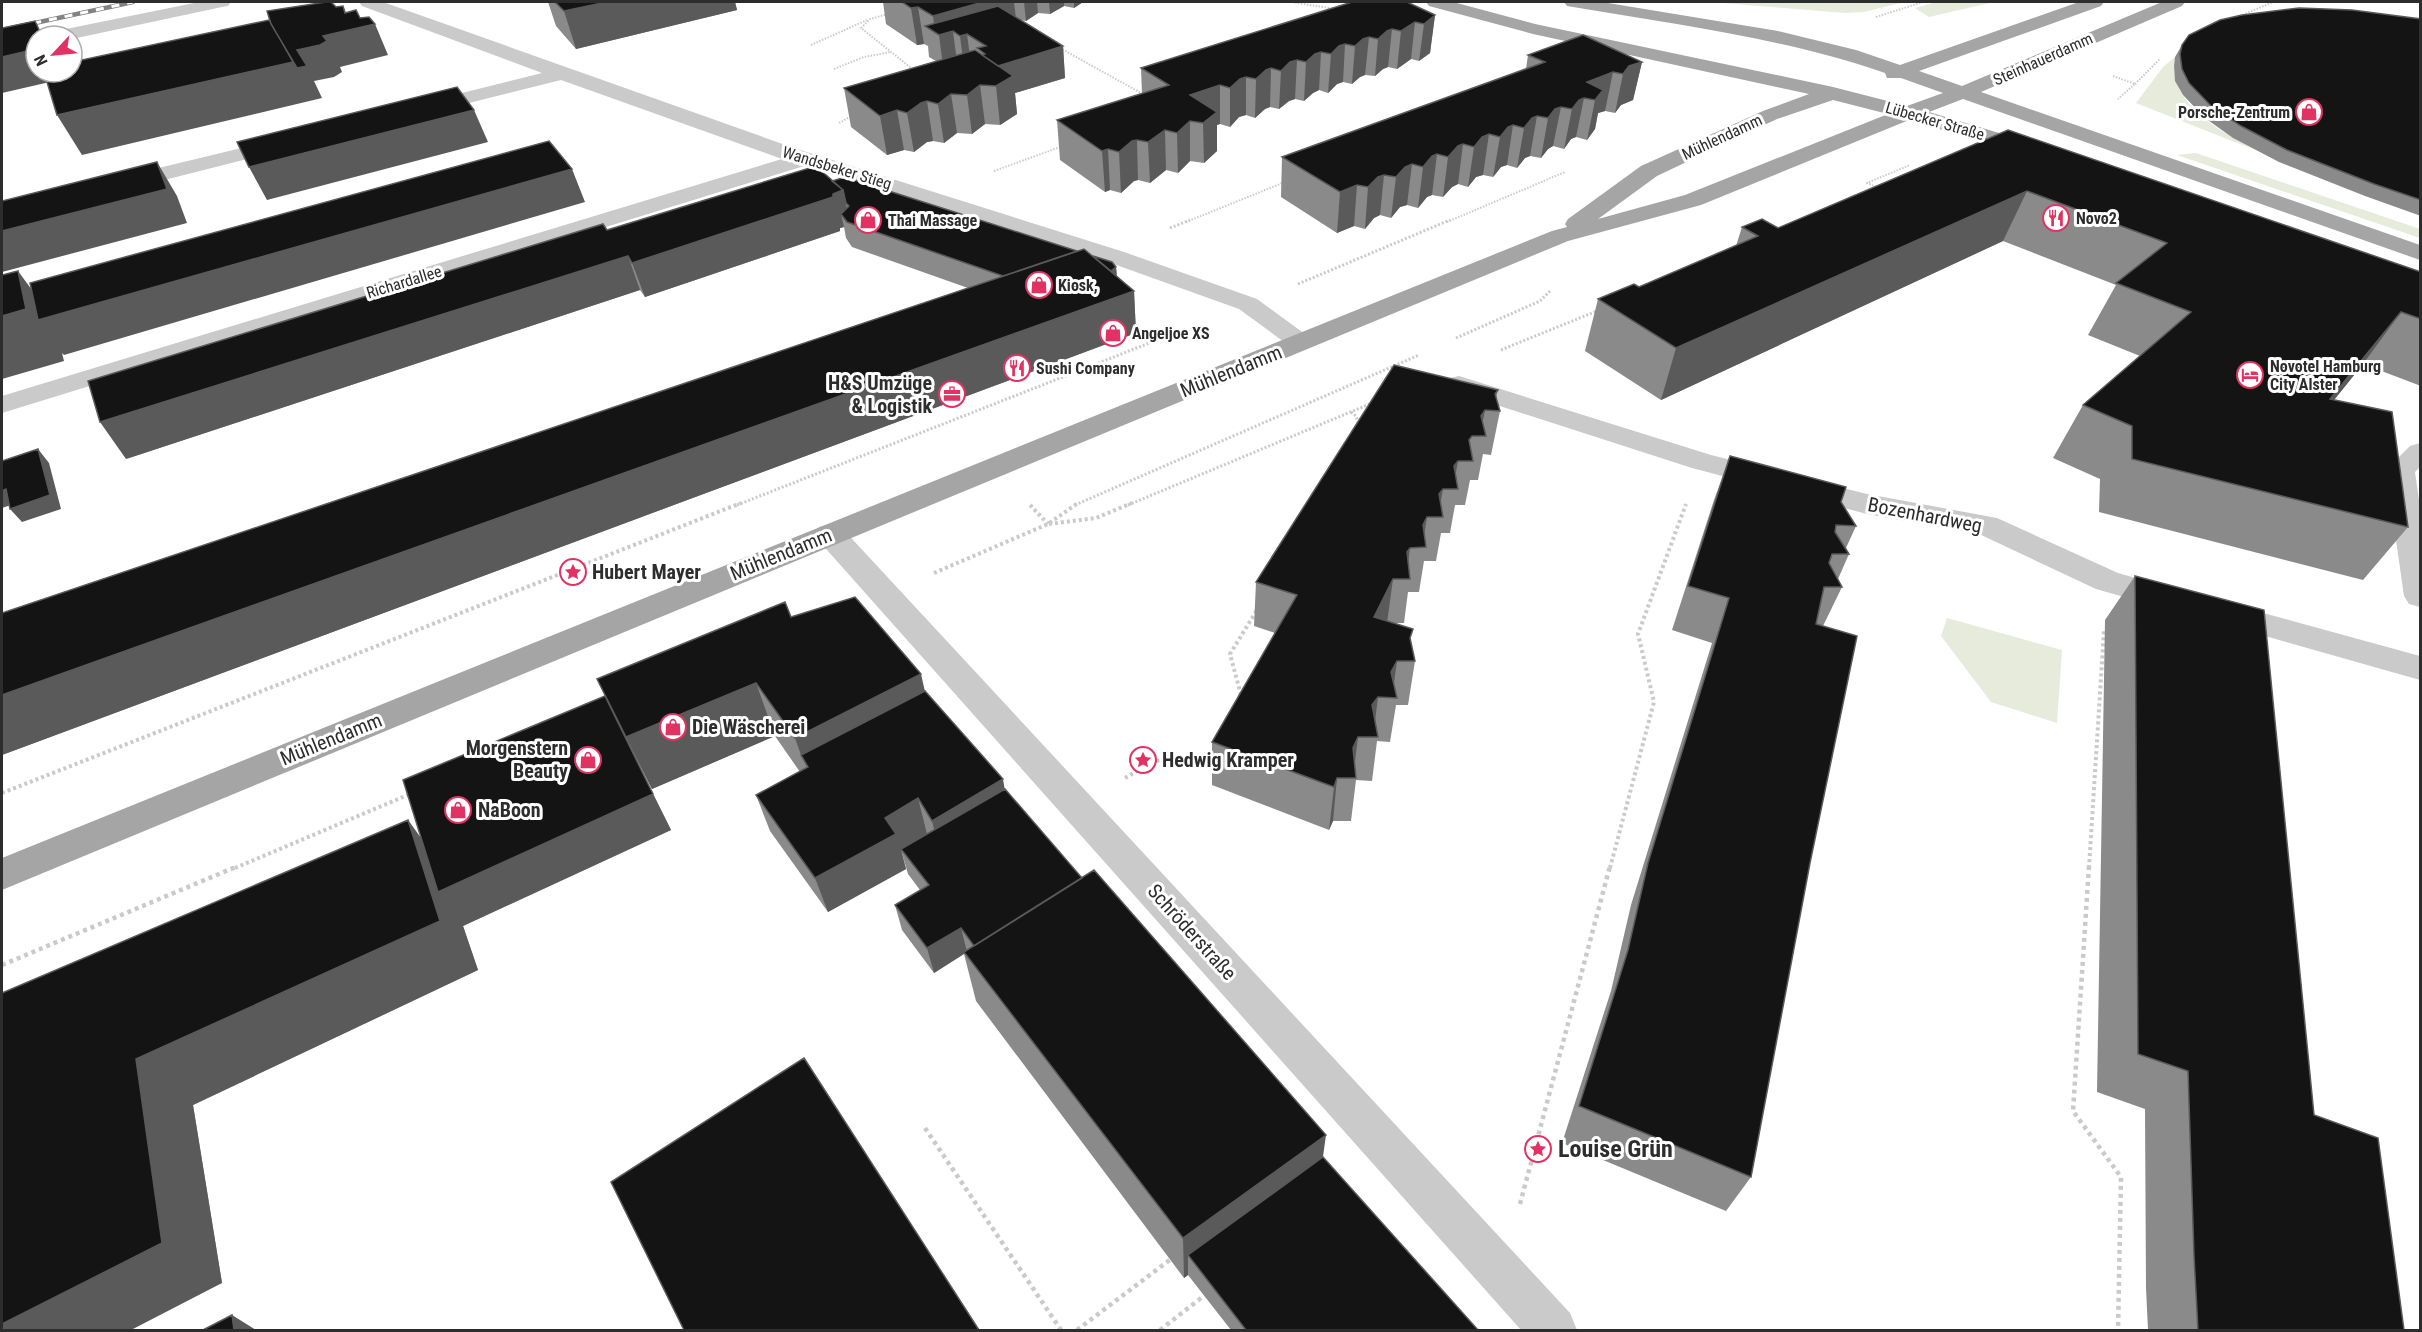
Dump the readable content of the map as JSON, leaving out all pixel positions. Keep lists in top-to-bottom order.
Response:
{
  "streets": {
    "main road": ["Steinhauerdamm", "Lübecker Straße", "Mühlendamm"],
    "street": [
      "Wandsbeker Stieg",
      "Richardallee",
      "Bozenhardweg",
      "Schröderstraße"
    ]
  },
  "crossings": [
    ["Steinhauerdamm", "Lübecker Straße"],
    ["Steinhauerdamm", "Mühlendamm"],
    ["Lübecker Straße", "Mühlendamm"],
    ["Mühlendamm", "Wandsbeker Stieg"],
    ["Mühlendamm", "Schröderstraße"],
    ["Wandsbeker Stieg", "Richardallee"]
  ],
  "places": {
    "shop": [
      "Porsche-Zentrum",
      "Thai Massage",
      "Kiosk,",
      "Angeljoe XS",
      "Die Wäscherei",
      "Morgenstern Beauty",
      "NaBoon"
    ],
    "restaurant": ["Novo2", "Sushi Company"],
    "hotel": ["Novotel Hamburg City Alster"],
    "office": ["H&S Umzüge & Logistik"],
    "place": ["Hubert Mayer", "Hedwig Kramper", "Louise Grün"]
  },
  "north": "bottom left"
}
